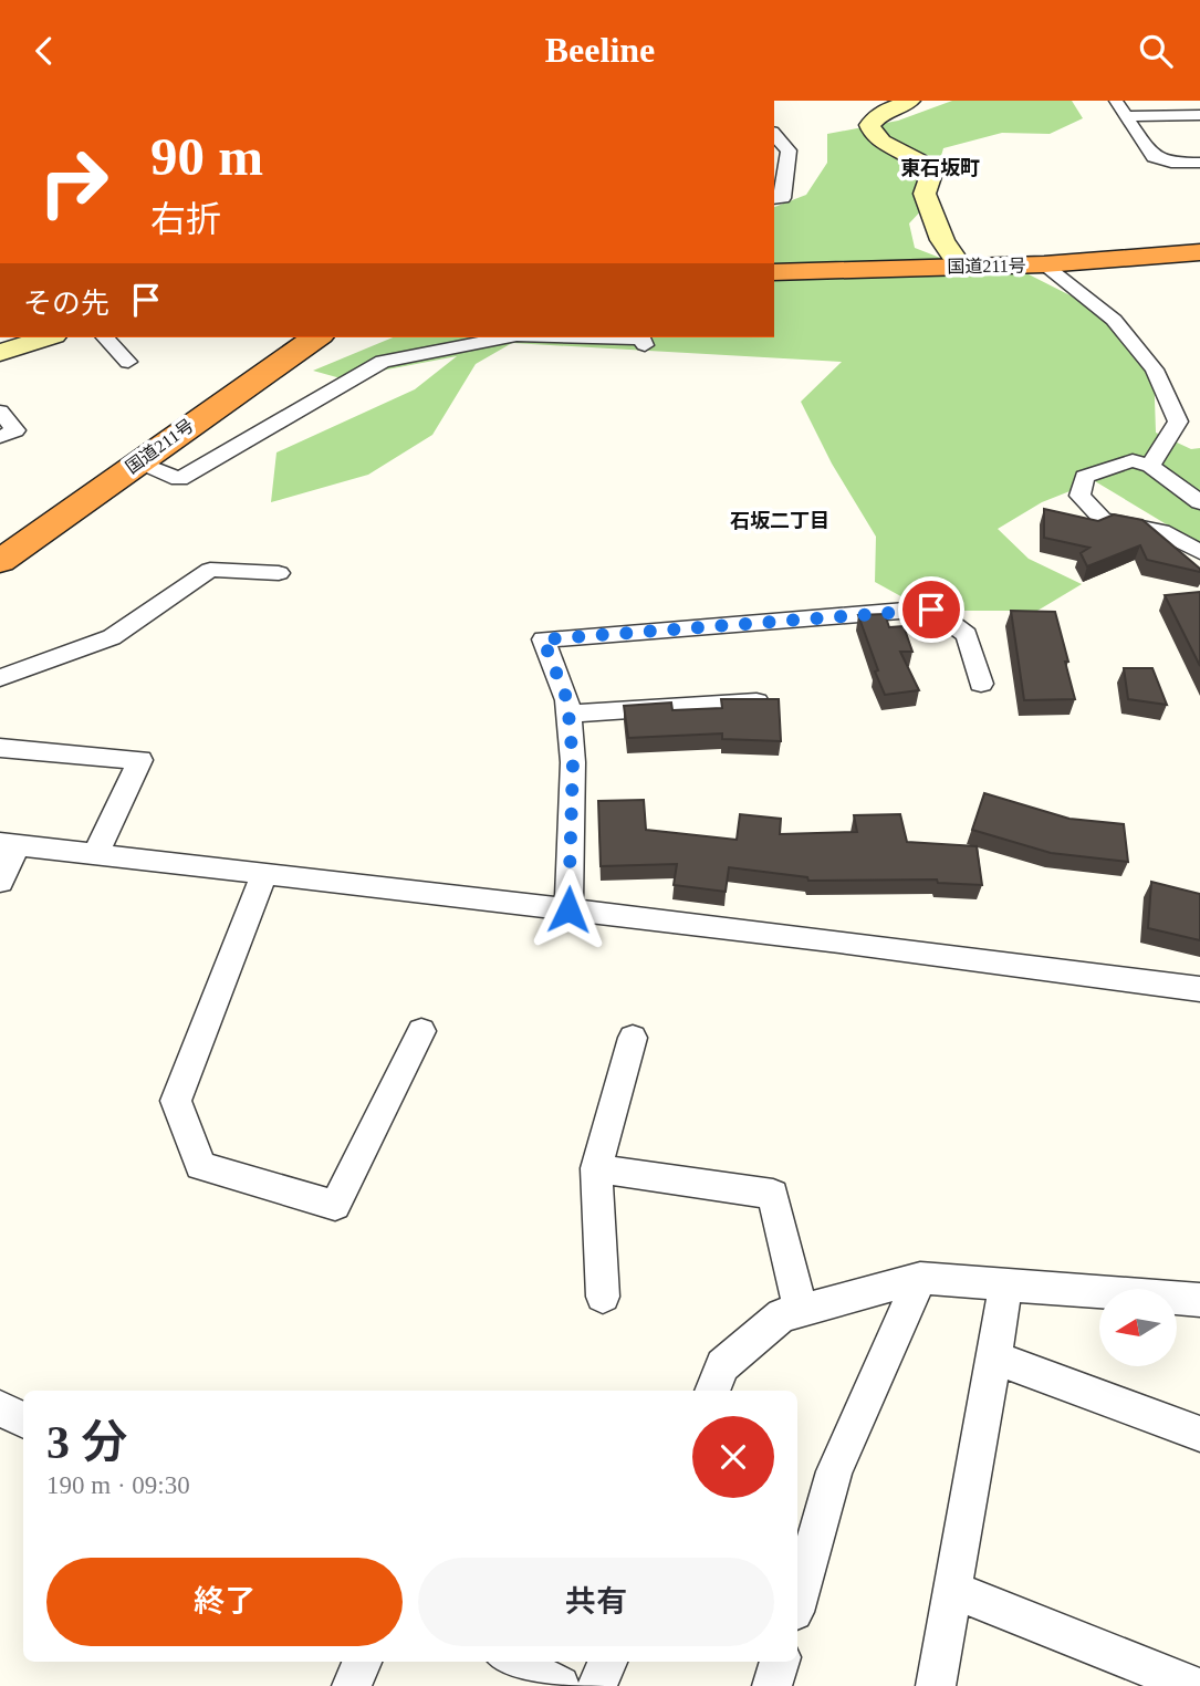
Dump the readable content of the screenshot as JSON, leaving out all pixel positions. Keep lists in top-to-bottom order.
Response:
{
  "streets": {
    "highway": ["国道211号"]
  },
  "districts": ["東石坂町", "石坂二丁目"],
  "north": "left",
  "page": {
    "header": "Beeline",
    "turn": ["90 m", "右折"],
    "then": "その先",
    "heading": ["3 分", "190 m · 09:30"],
    "buttons": ["終了", "共有"]
  }
}
